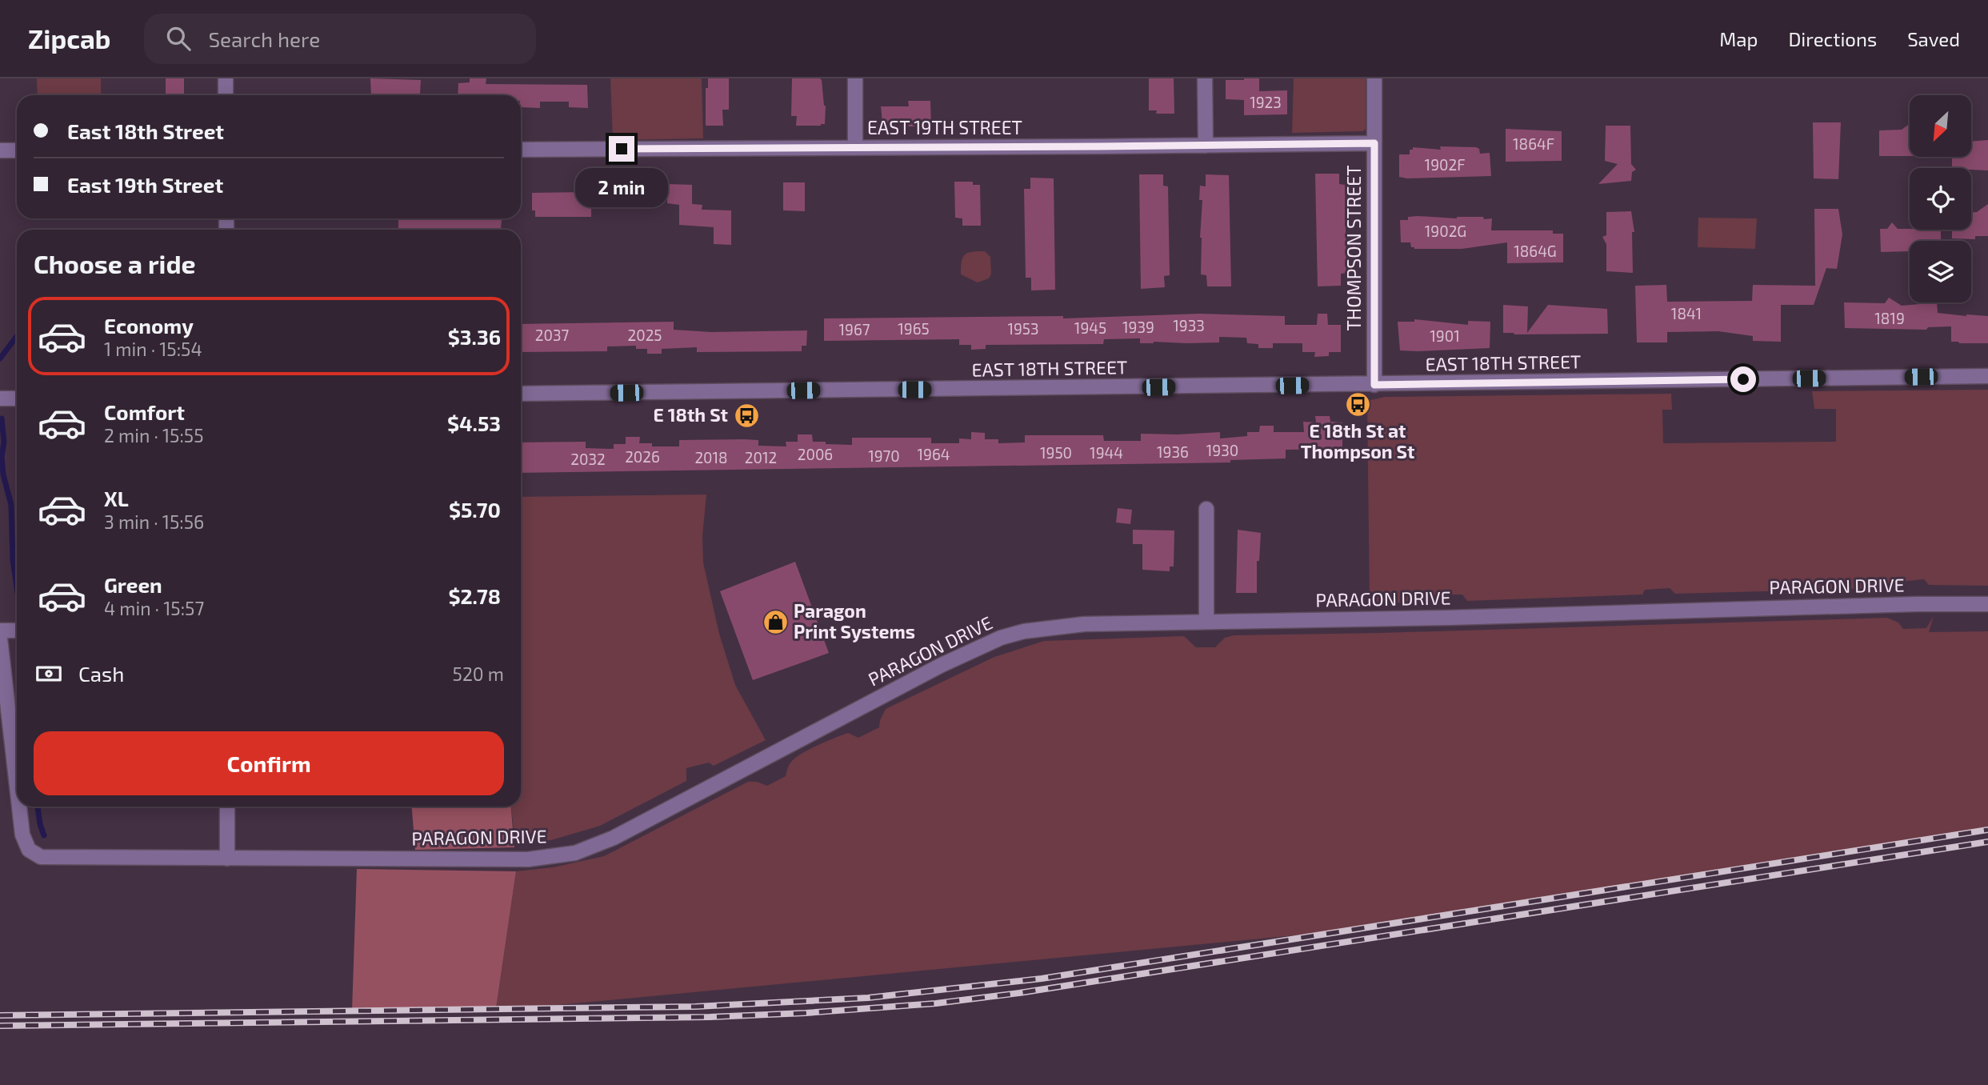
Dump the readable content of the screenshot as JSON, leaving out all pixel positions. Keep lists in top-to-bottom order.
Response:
{
  "streets": {
    "street": [
      "EAST 19TH STREET",
      "THOMPSON STREET",
      "EAST 18TH STREET",
      "PARAGON DRIVE"
    ]
  },
  "crossings": [
    ["EAST 19TH STREET", "THOMPSON STREET"],
    ["THOMPSON STREET", "EAST 18TH STREET"]
  ],
  "places": {
    "bus stop": ["E 18th St at Thompson St", "E 18th St"],
    "shop": ["Paragon Print Systems"]
  },
  "house_numbers": [
    "1923",
    "1864F",
    "1902F",
    "1902G",
    "1864G",
    "1841",
    "1819",
    "1933",
    "1939",
    "1945",
    "1965",
    "1953",
    "1967",
    "2037",
    "2025",
    "1901",
    "1930",
    "1936",
    "1950",
    "1944",
    "2006",
    "1964",
    "1970",
    "2026",
    "2018",
    "2012",
    "2032"
  ],
  "north": "bottom left",
  "page": {
    "header": "Zipcab",
    "search": "Search here",
    "nav": ["Map", "Directions", "Saved"],
    "banner": ["East 18th Street", "East 19th Street"],
    "bubble": "2 min",
    "heading": "Choose a ride",
    "list": [
      {
        "name": "Economy",
        "note": "1 min · 15:54",
        "value": "$3.36"
      },
      {
        "name": "Comfort",
        "note": "2 min · 15:55",
        "value": "$4.53"
      },
      {
        "name": "XL",
        "note": "3 min · 15:56",
        "value": "$5.70"
      },
      {
        "name": "Green",
        "note": "4 min · 15:57",
        "value": "$2.78"
      }
    ],
    "pay": ["Cash", "520 m"],
    "buttons": "Confirm"
  }
}
